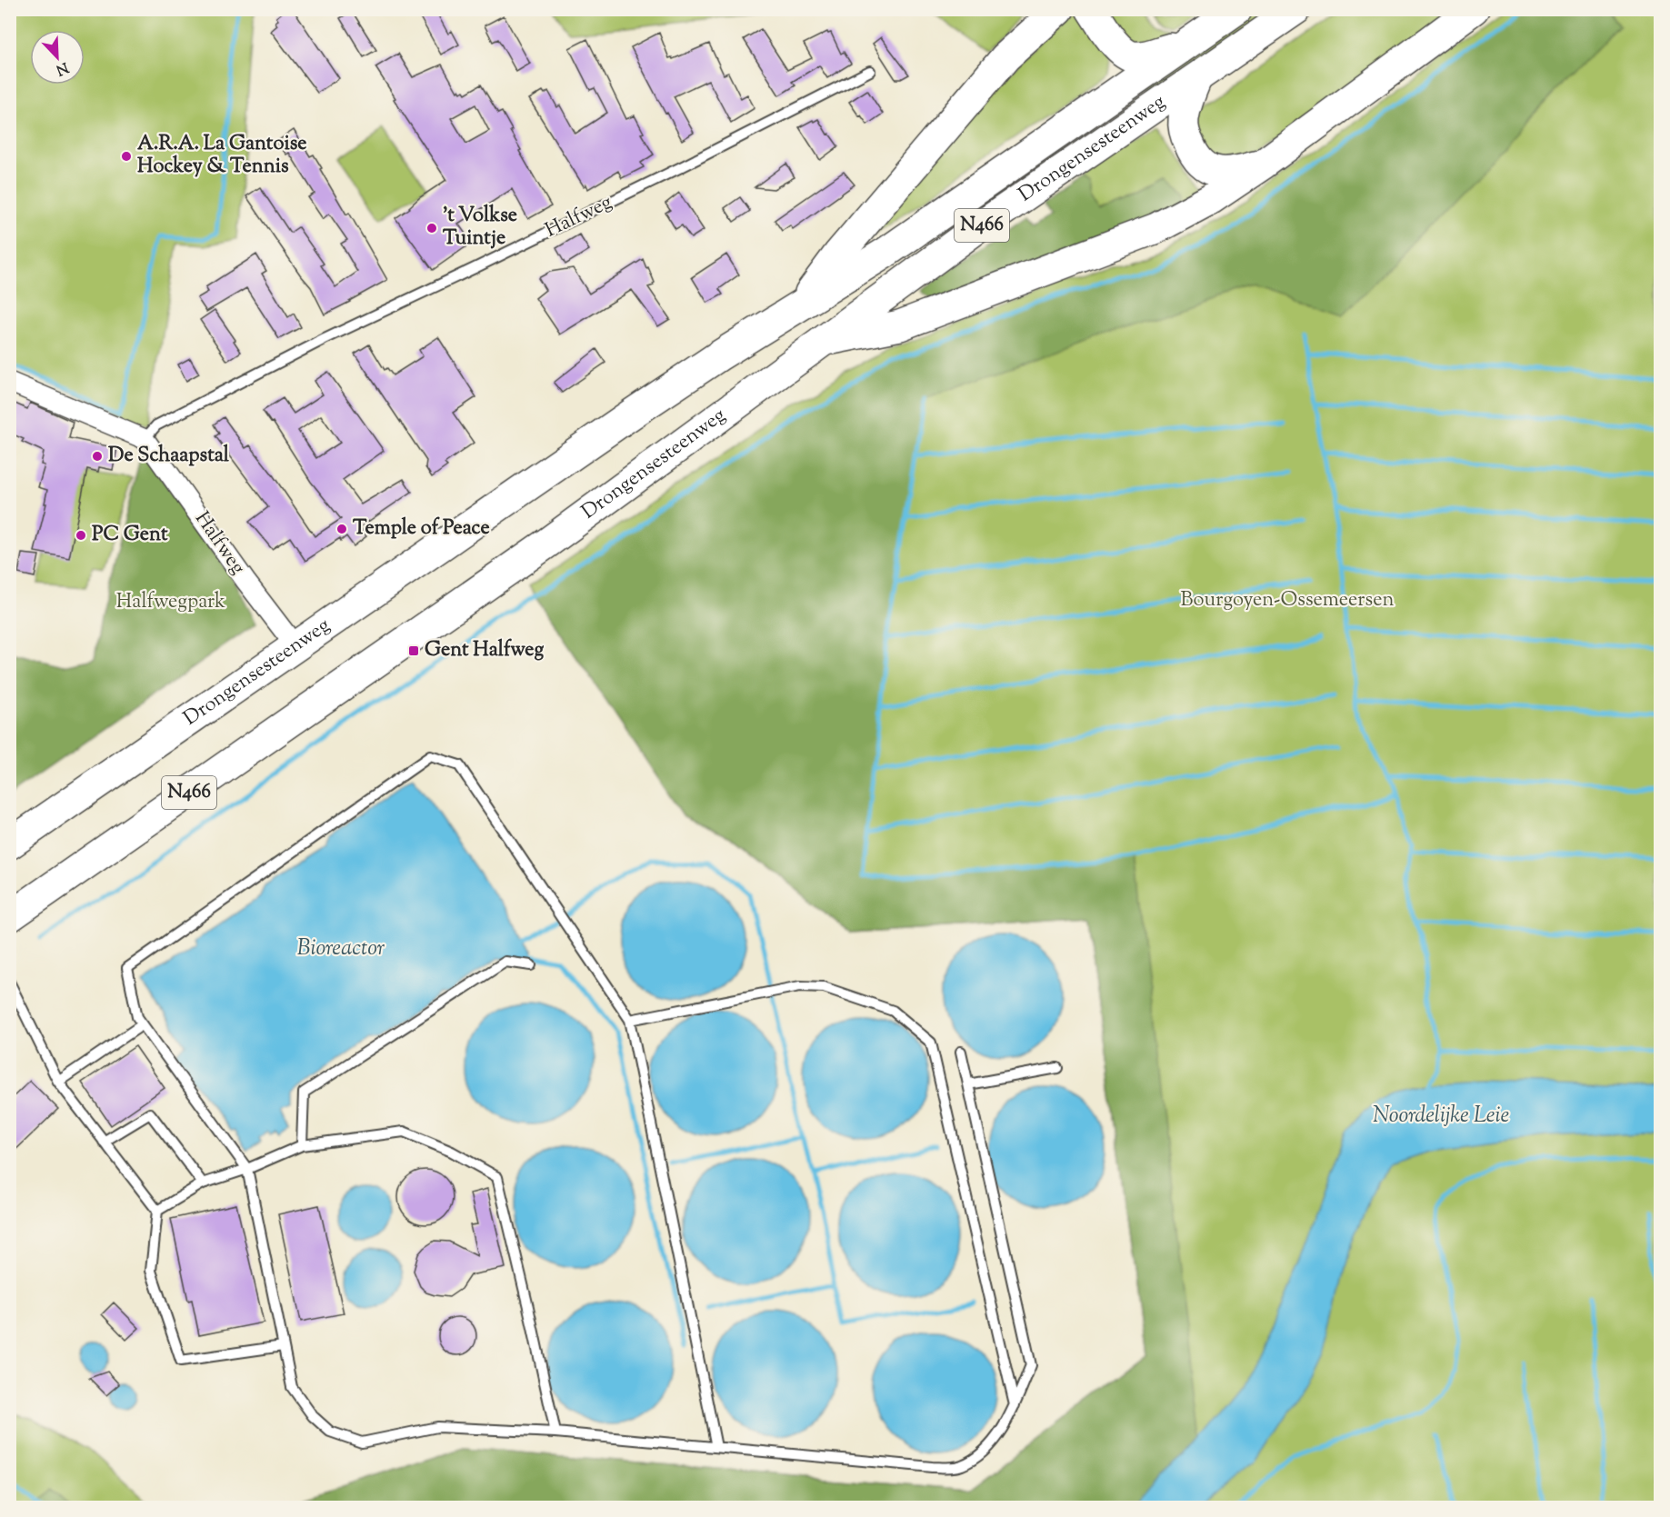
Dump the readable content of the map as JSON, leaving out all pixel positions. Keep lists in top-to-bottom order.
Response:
{
  "streets": {
    "highway": ["Drongensesteenweg", "N466"],
    "street": ["Halfweg"]
  },
  "crossings": [
    ["Drongensesteenweg", "Halfweg"]
  ],
  "water": ["Bioreactor", "Noordelijke Leie"],
  "parks": ["Bourgoyen-Ossemeersen", "Halfwegpark"],
  "places": {
    "other": [
      "A.R.A. La Gantoise Hockey & Tennis",
      "'t Volkse Tuintje",
      "De Schaapstal",
      "Temple of Peace",
      "PC Gent"
    ],
    "transit": ["Gent Halfweg"]
  },
  "north": "bottom right"
}
